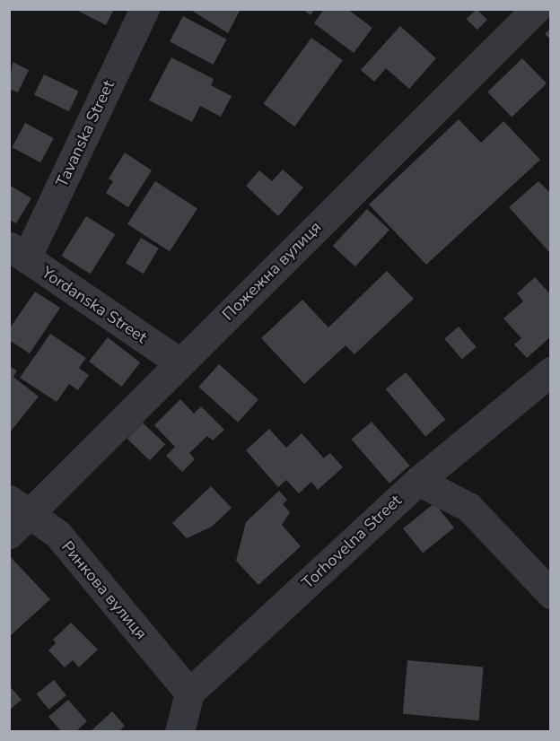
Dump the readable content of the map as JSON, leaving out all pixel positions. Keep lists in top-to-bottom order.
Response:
{
  "streets": {
    "street": [
      "Tavanska Street",
      "Пожежна вулиця",
      "Yordanska Street",
      "Torhovelna Street",
      "Ринкова вулиця"
    ]
  },
  "crossings": [
    ["Tavanska Street", "Yordanska Street"],
    ["Пожежна вулиця", "Yordanska Street"],
    ["Пожежна вулиця", "Ринкова вулиця"],
    ["Torhovelna Street", "Ринкова вулиця"]
  ]
}
